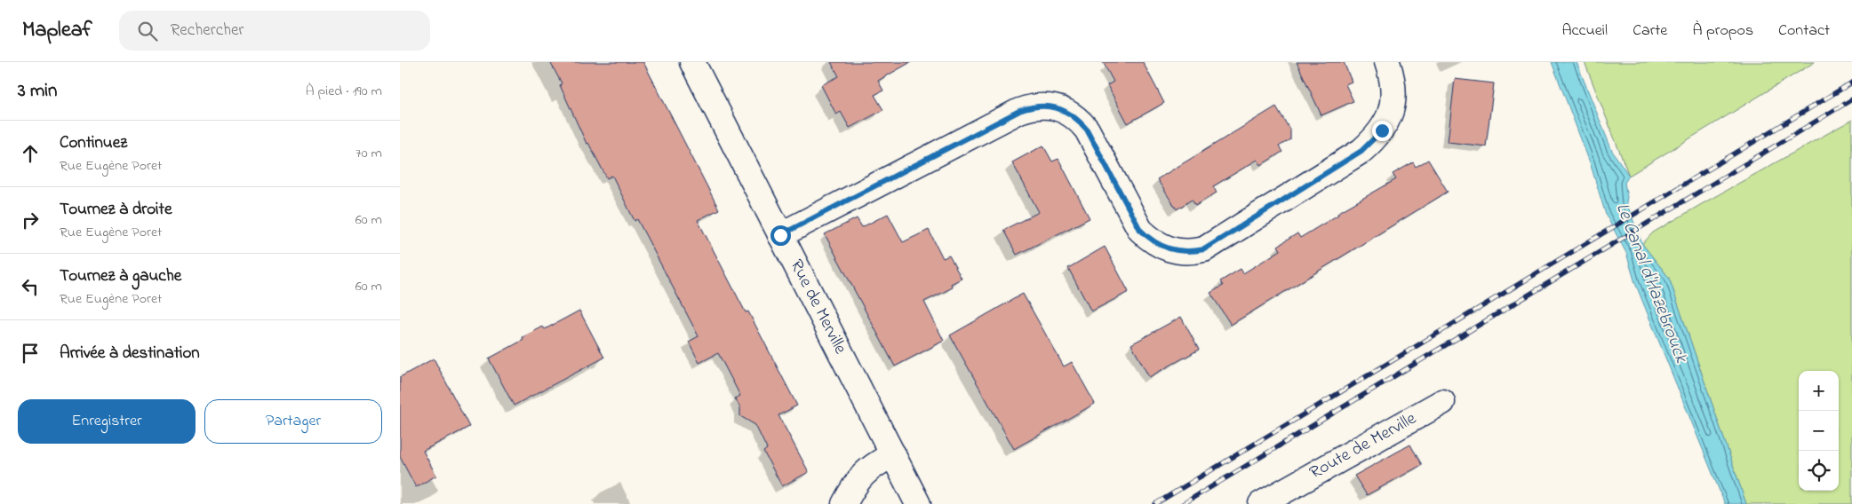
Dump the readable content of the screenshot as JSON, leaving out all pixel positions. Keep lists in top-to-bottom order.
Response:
{
  "streets": {
    "street": ["Rue de Merville", "Route de Merville"]
  },
  "water": ["Le Canal d'Hazebrouck"],
  "page": {
    "header": "Mapleaf",
    "search": "Rechercher",
    "nav": [
      "Accueil",
      "Carte",
      "À propos",
      "Contact"
    ],
    "heading": ["3 min", "À pied · 190 m"],
    "list": [
      ["Continuez", "Rue Eugène Poret", "70 m"],
      ["Tournez à droite", "Rue Eugène Poret", "60 m"],
      ["Tournez à gauche", "Rue Eugène Poret", "60 m"],
      "Arrivée à destination"
    ],
    "map_buttons": ["+", "−"],
    "buttons": ["Enregistrer", "Partager"]
  }
}
